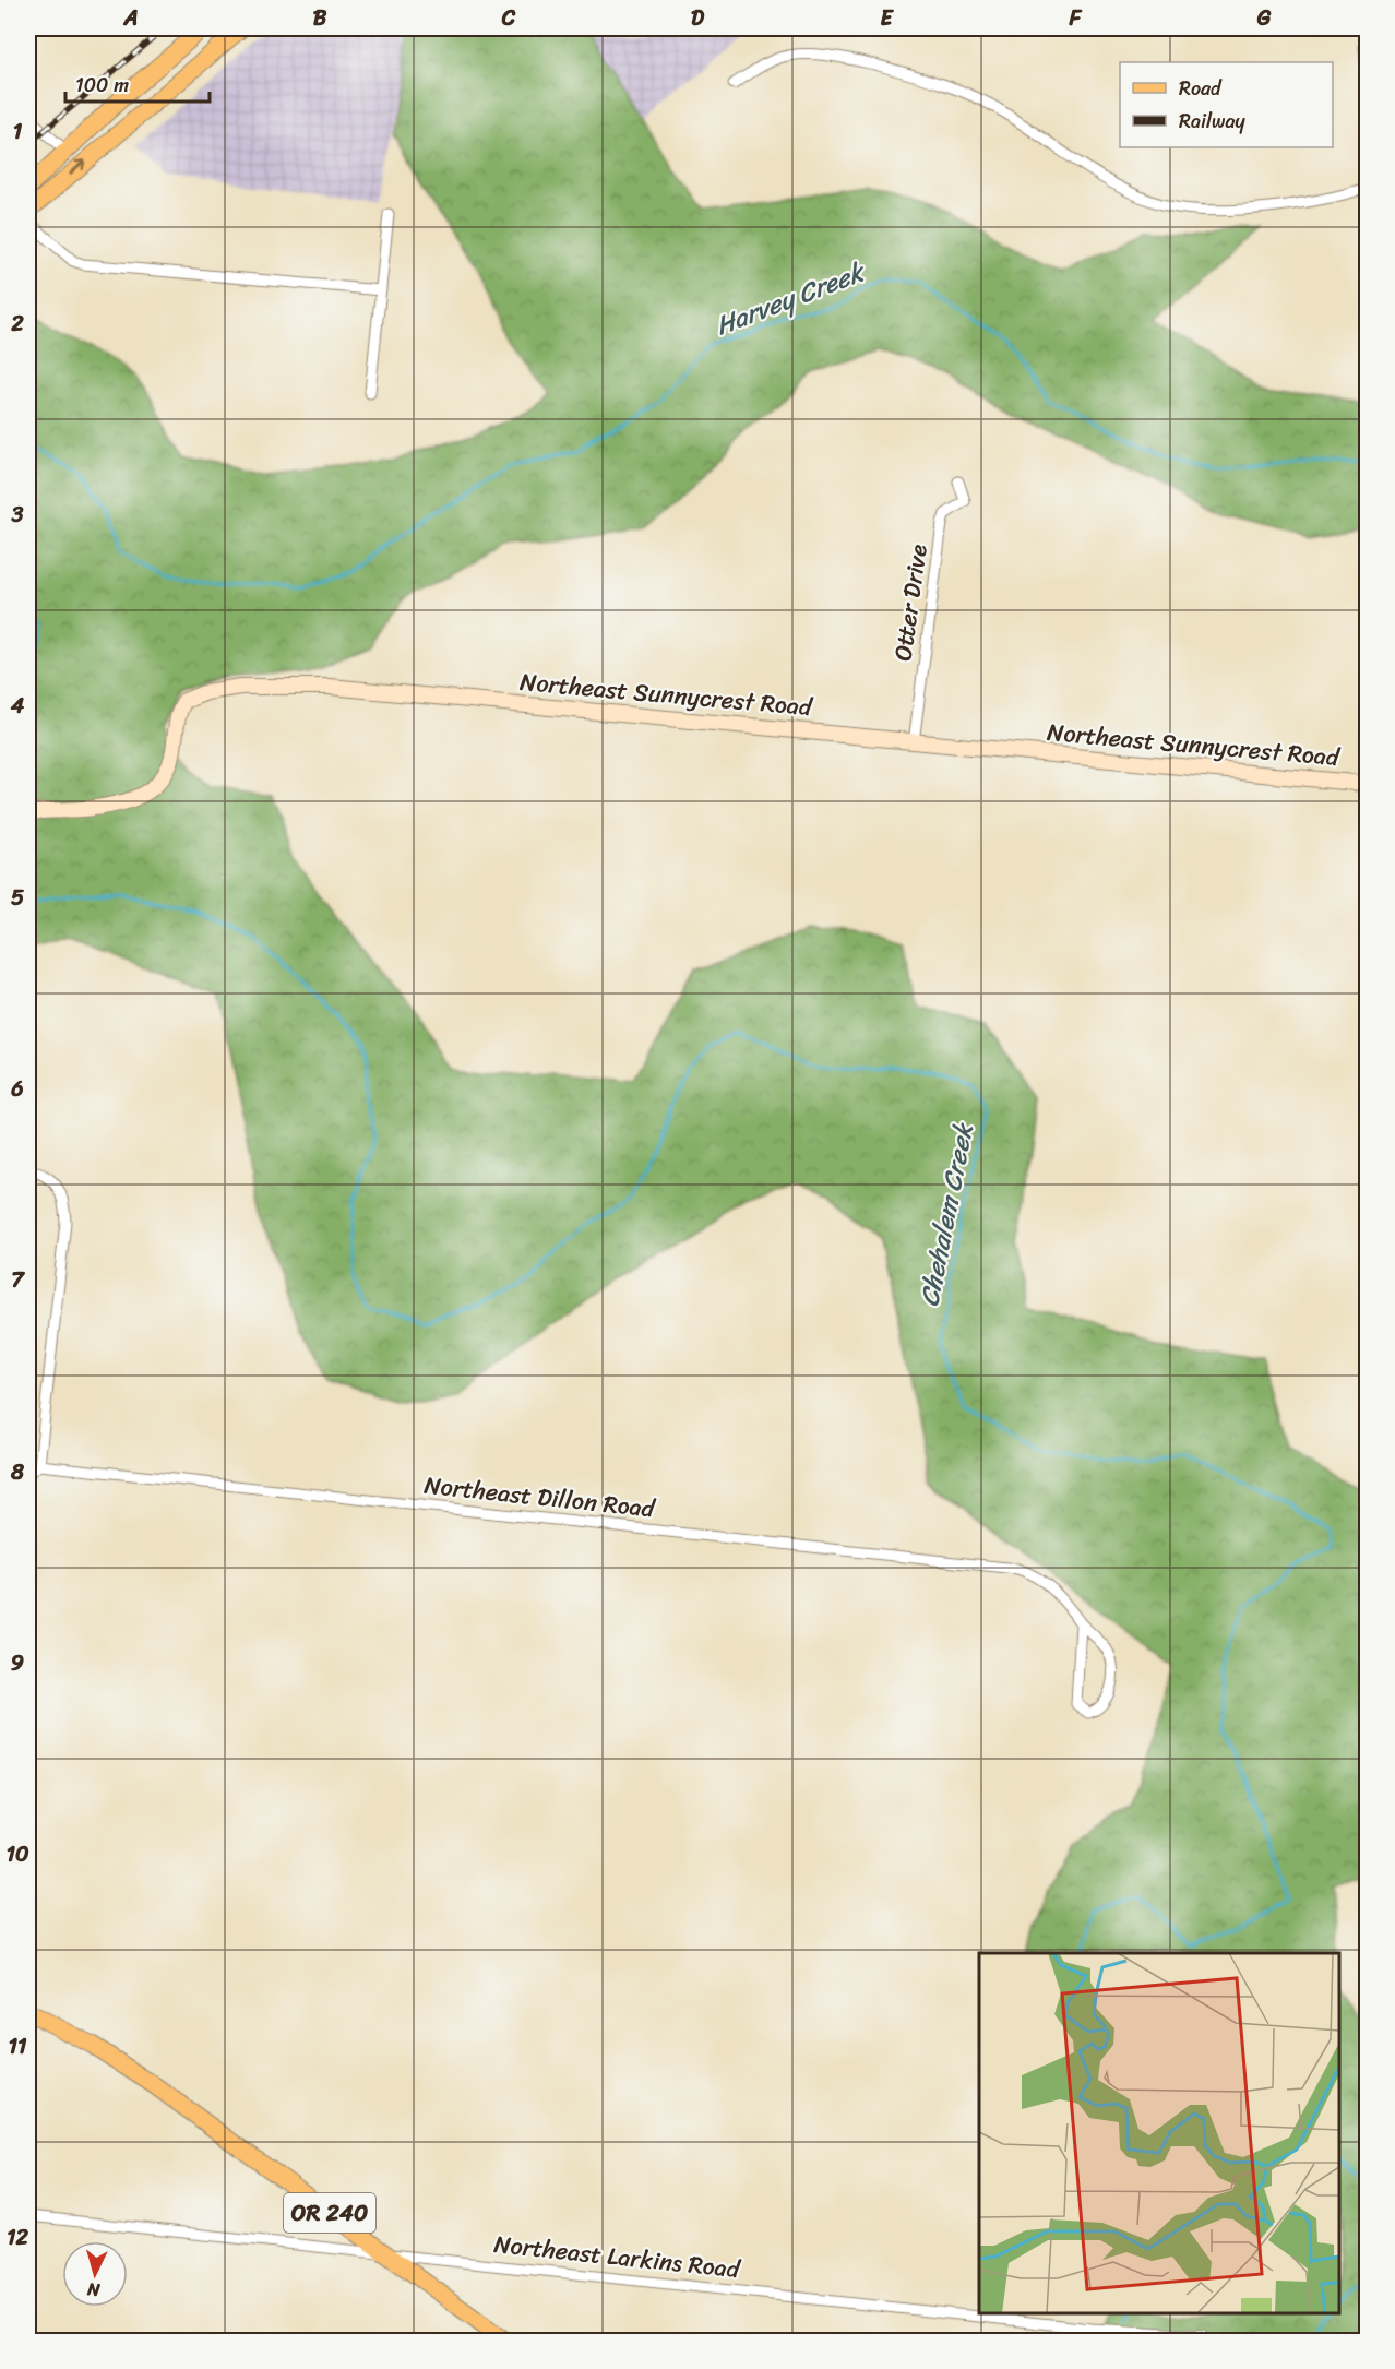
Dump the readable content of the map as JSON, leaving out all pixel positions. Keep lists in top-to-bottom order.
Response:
{
  "streets": {
    "main road": ["OR 240"],
    "street": [
      "Otter Drive",
      "Northeast Sunnycrest Road",
      "Northeast Dillon Road",
      "Northeast Larkins Road"
    ]
  },
  "crossings": [
    ["Otter Drive", "Northeast Sunnycrest Road"],
    ["OR 240", "Northeast Larkins Road"]
  ],
  "water": ["Harvey Creek", "Chehalem Creek"],
  "legend": ["Road", "Railway"],
  "scale_bar": "100 m",
  "north": "bottom",
  "grid": {
    "columns": [
      "A",
      "B",
      "C",
      "D",
      "E",
      "F",
      "G"
    ],
    "rows": [
      "1",
      "2",
      "3",
      "4",
      "5",
      "6",
      "7",
      "8",
      "9",
      "10",
      "11",
      "12"
    ]
  }
}
